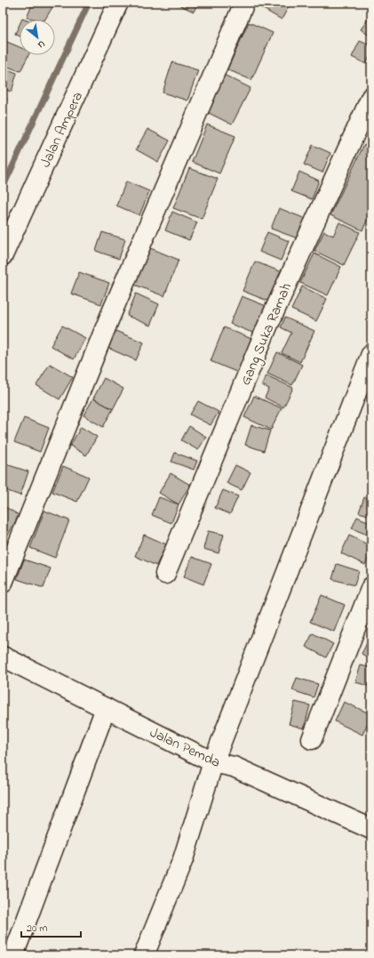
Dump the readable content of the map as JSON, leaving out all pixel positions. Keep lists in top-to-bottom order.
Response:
{
  "streets": {
    "street": ["Jalan Ampera", "Gang Suka Ramah", "Jalan Pemda"]
  },
  "scale_bar": "20 m",
  "north": "bottom right"
}
